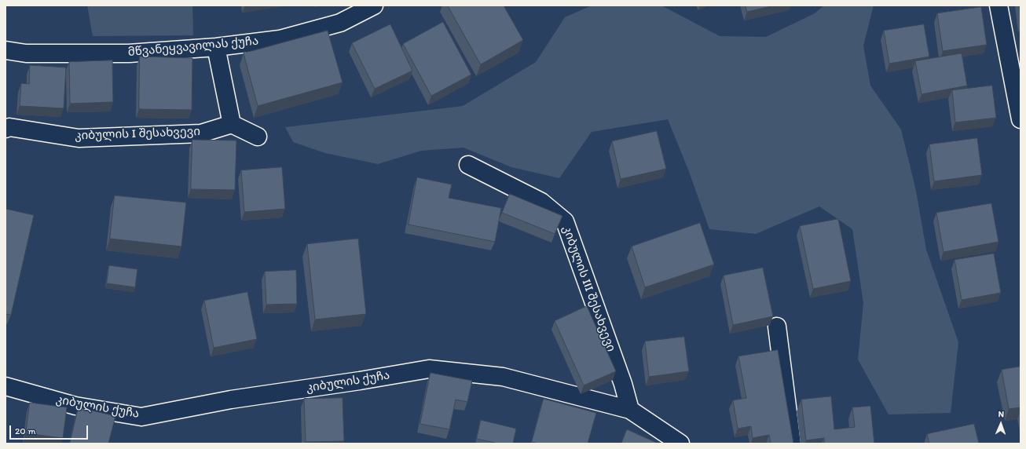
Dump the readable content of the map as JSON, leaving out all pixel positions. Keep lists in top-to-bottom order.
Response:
{
  "streets": {
    "street": [
      "მწვანეყვავილას ქუჩა",
      "კიბულის I შესახვევი",
      "კიბულის III შესახვევი",
      "კიბულის ქუჩა"
    ]
  },
  "crossings": [
    ["კიბულის III შესახვევი", "კიბულის ქუჩა"]
  ],
  "scale_bar": "20 m",
  "north": "top"
}
